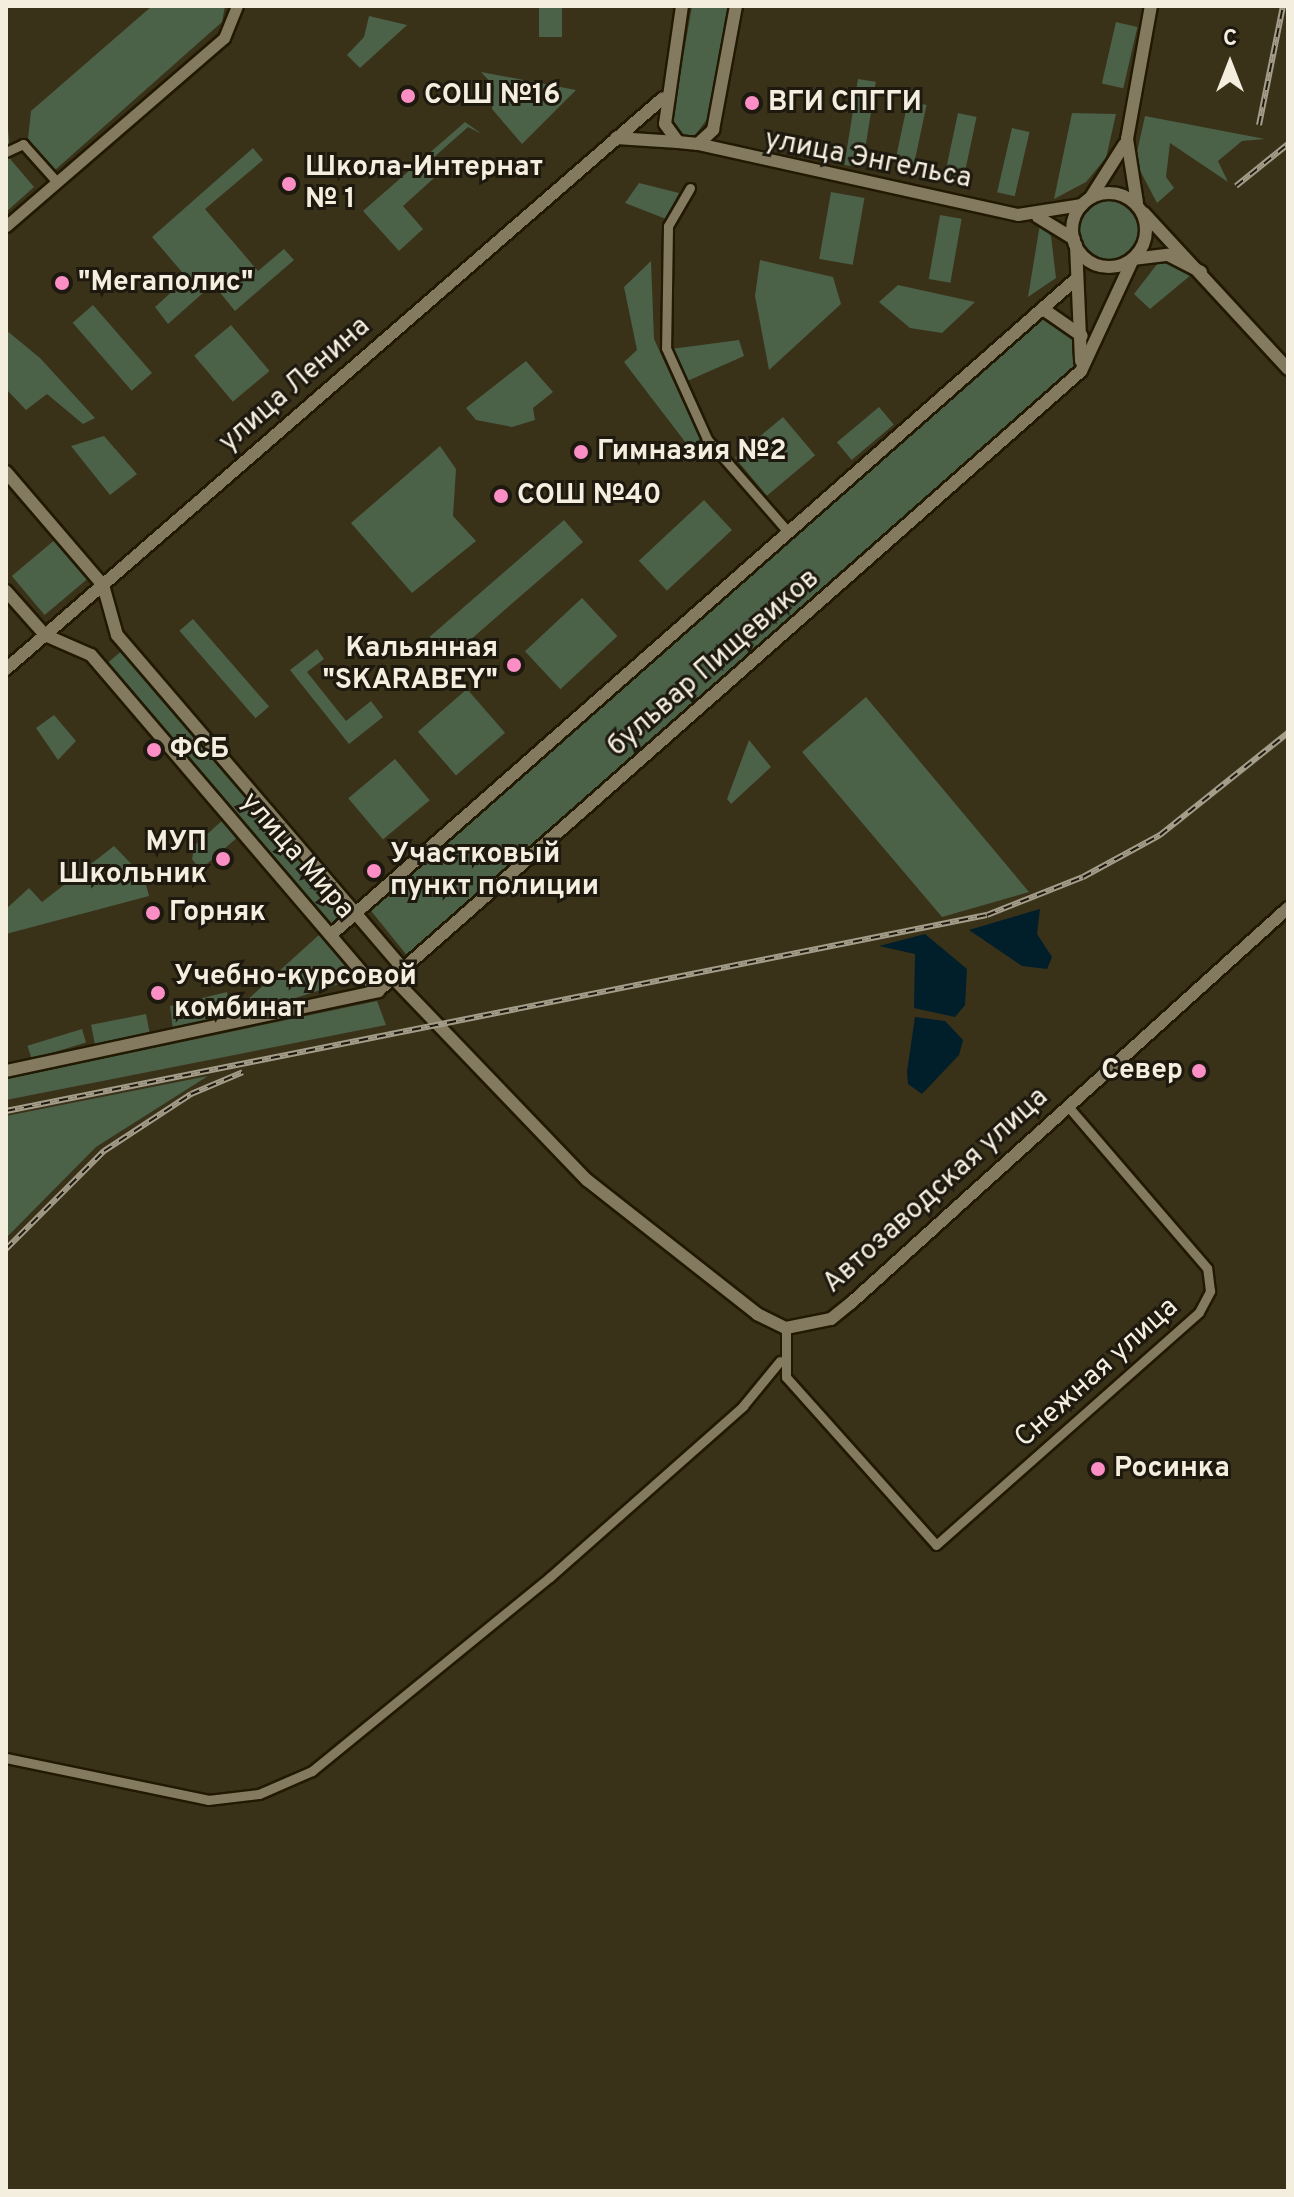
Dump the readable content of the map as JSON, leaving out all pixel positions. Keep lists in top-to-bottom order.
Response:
{
  "streets": {
    "main road": [
      "улица Энгельса",
      "улица Ленина",
      "бульвар Пищевиков",
      "улица Мира",
      "Автозаводская улица"
    ],
    "street": ["Снежная улица"]
  },
  "crossings": [
    ["улица Энгельса", "бульвар Пищевиков"],
    ["улица Ленина", "улица Мира"],
    ["бульвар Пищевиков", "улица Мира"],
    ["Автозаводская улица", "Снежная улица"]
  ],
  "places": [
    "СОШ №16",
    "ВГИ СПГГИ",
    "Школа-Интернат № 1",
    "\"Мегаполис\"",
    "Гимназия №2",
    "СОШ №40",
    "Кальянная \"SKARABEY\"",
    "ФСБ",
    "МУП Школьник",
    "Участковый пункт полиции",
    "Горняк",
    "Учебно-курсовой комбинат",
    "Север",
    "Росинка"
  ],
  "north": "top"
}
